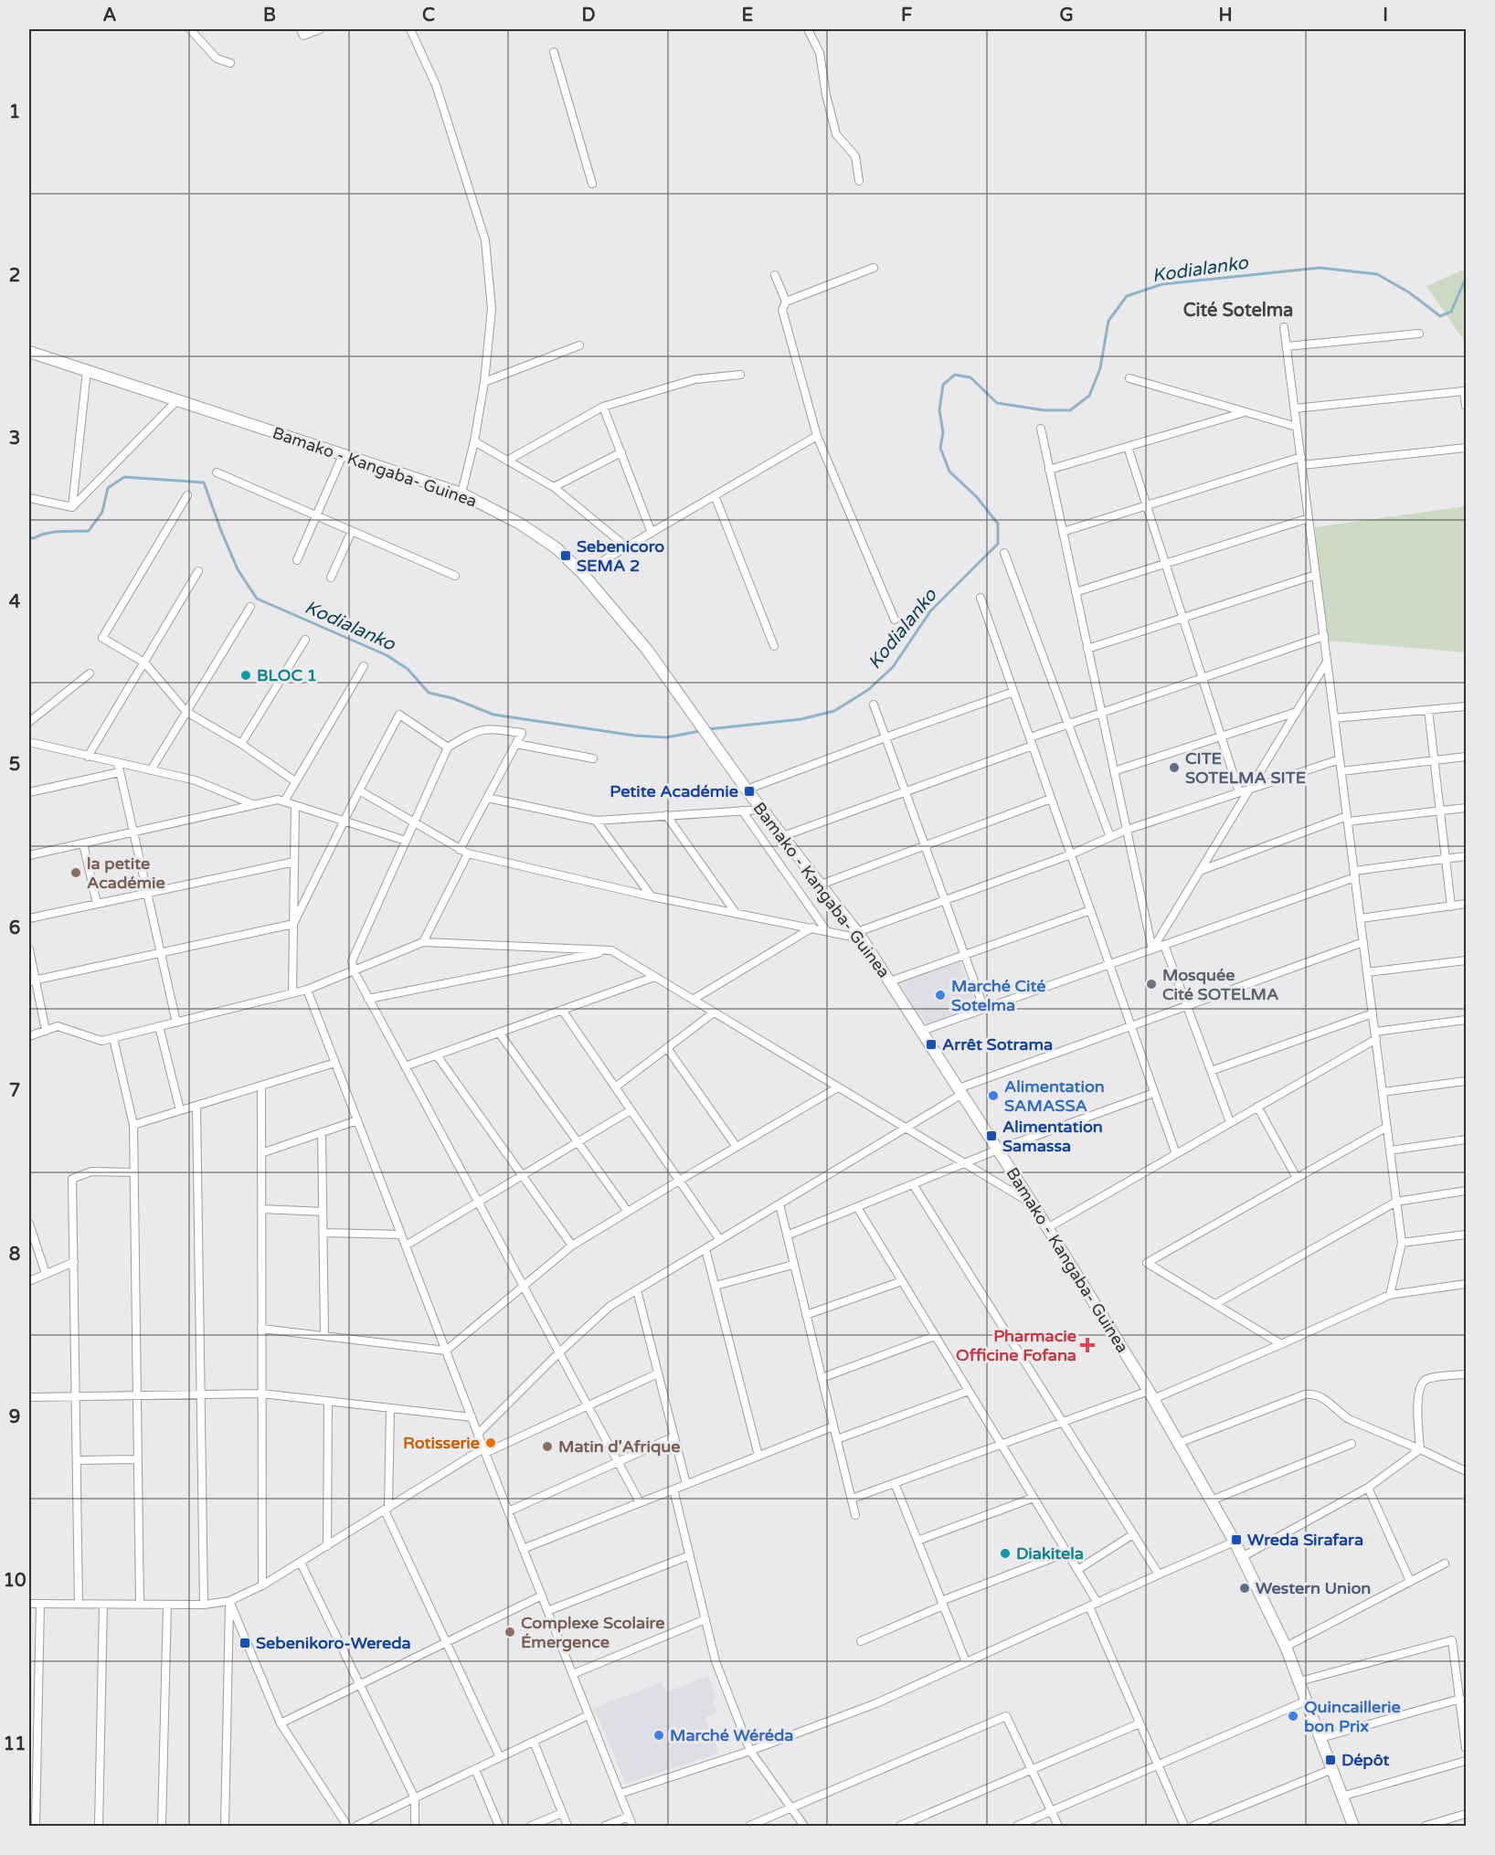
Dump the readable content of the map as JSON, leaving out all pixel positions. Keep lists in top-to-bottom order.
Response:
{
  "streets": {
    "main road": ["Bamako - Kangaba- Guinea"]
  },
  "districts": ["Cité Sotelma"],
  "water": ["Kodialanko"],
  "places": {
    "transit": [
      "Sebenicoro SEMA 2",
      "Petite Académie",
      "Arrêt Sotrama",
      "Alimentation Samassa",
      "Wreda Sirafara",
      "Sebenikoro-Wereda",
      "Dépôt"
    ],
    "other": [
      "BLOC 1",
      "CITE SOTELMA SITE",
      "la petite Académie",
      "Mosquée Cité SOTELMA",
      "Marché Cité Sotelma",
      "Alimentation SAMASSA",
      "Rotisserie",
      "Matin d'Afrique",
      "Diakitela",
      "Western Union",
      "Complexe Scolaire Émergence",
      "Quincaillerie bon Prix",
      "Marché Wéréda"
    ],
    "health": ["Pharmacie Officine Fofana"]
  },
  "grid": {
    "columns": [
      "A",
      "B",
      "C",
      "D",
      "E",
      "F",
      "G",
      "H",
      "I"
    ],
    "rows": [
      "1",
      "2",
      "3",
      "4",
      "5",
      "6",
      "7",
      "8",
      "9",
      "10",
      "11"
    ]
  }
}
